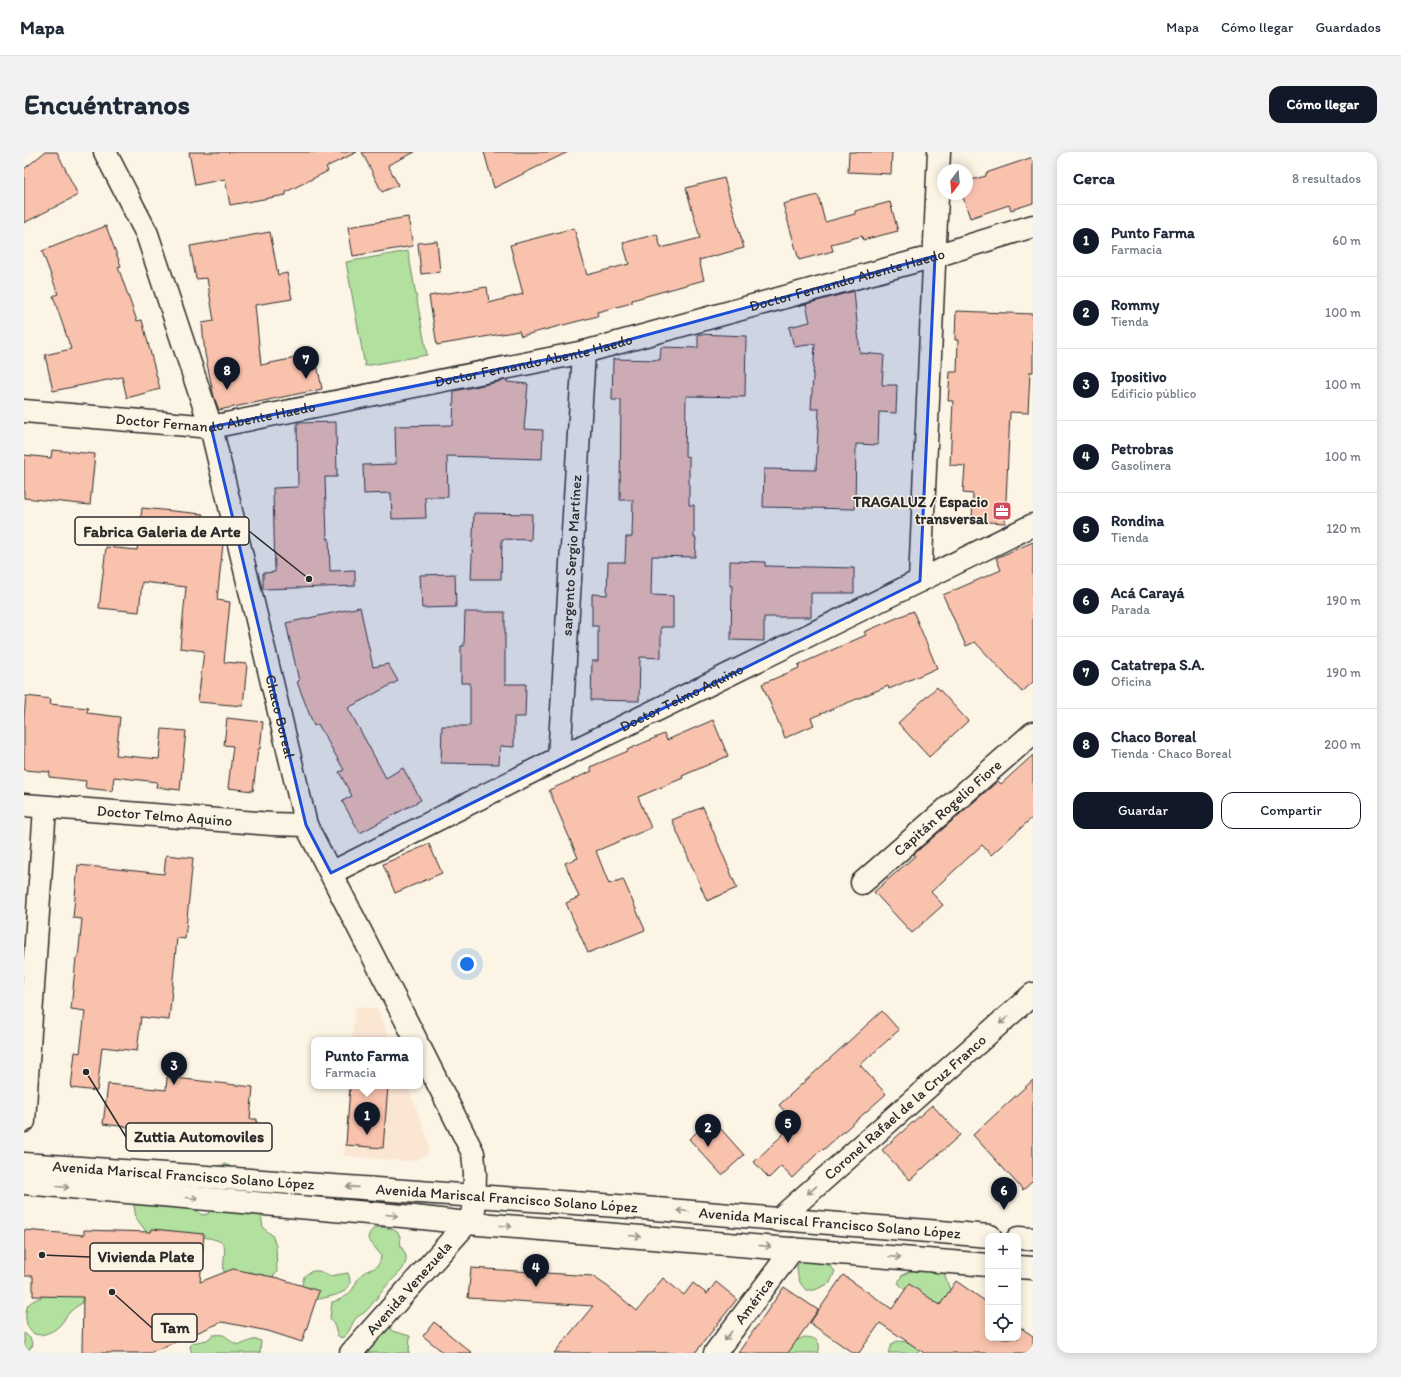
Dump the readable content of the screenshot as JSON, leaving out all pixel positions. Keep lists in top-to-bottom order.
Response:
{
  "streets": {
    "main road": [
      "Doctor Fernando Abente Haedo",
      "sargento Sergio Martínez",
      "Doctor Telmo Aquino",
      "Chaco Boreal",
      "Capitán Rogelio Fiore",
      "Coronel Rafael de la Cruz Franco",
      "Avenida Mariscal Francisco Solano López",
      "Avenida Venezuela",
      "América"
    ]
  },
  "crossings": [
    ["Doctor Fernando Abente Haedo", "sargento Sergio Martínez"],
    ["Doctor Fernando Abente Haedo", "Chaco Boreal"],
    ["sargento Sergio Martínez", "Doctor Telmo Aquino"],
    ["Doctor Telmo Aquino", "Chaco Boreal"],
    ["Coronel Rafael de la Cruz Franco", "Avenida Mariscal Francisco Solano López"],
    ["Avenida Mariscal Francisco Solano López", "Avenida Venezuela"],
    ["Avenida Mariscal Francisco Solano López", "América"]
  ],
  "one_way": ["Coronel Rafael de la Cruz Franco", "América"],
  "places": {
    "office": ["TRAGALUZ / Espacio transversal"],
    "other": [
      "Fabrica Galeria de Arte",
      "Zuttia Automoviles",
      "Vivienda Plate",
      "Tam"
    ]
  },
  "north": "bottom",
  "page": {
    "header": "Mapa",
    "nav": ["Mapa", "Cómo llegar", "Guardados"],
    "buttons": [
      "Cómo llegar",
      ["Guardar", "Compartir"]
    ],
    "title": "Encuéntranos",
    "heading": ["Cerca", "8 resultados"],
    "list": [
      {
        "mark": "1",
        "name": "Punto Farma",
        "note": "Farmacia",
        "value": "60 m"
      },
      {
        "mark": "2",
        "name": "Rommy",
        "note": "Tienda",
        "value": "100 m"
      },
      {
        "mark": "3",
        "name": "Ipositivo",
        "note": "Edificio público",
        "value": "100 m"
      },
      {
        "mark": "4",
        "name": "Petrobras",
        "note": "Gasolinera",
        "value": "100 m"
      },
      {
        "mark": "5",
        "name": "Rondina",
        "note": "Tienda",
        "value": "120 m"
      },
      {
        "mark": "6",
        "name": "Acá Carayá",
        "note": "Parada",
        "value": "190 m"
      },
      {
        "mark": "7",
        "name": "Catatrepa S.A.",
        "note": "Oficina",
        "value": "190 m"
      },
      {
        "mark": "8",
        "name": "Chaco Boreal",
        "note": "Tienda · Chaco Boreal",
        "value": "200 m"
      }
    ],
    "pins": [
      "7",
      "8",
      "3",
      "1",
      "5",
      "2",
      "6",
      "4"
    ],
    "popup": ["Punto Farma", "Farmacia"],
    "map_buttons": ["+", "−"]
  }
}
